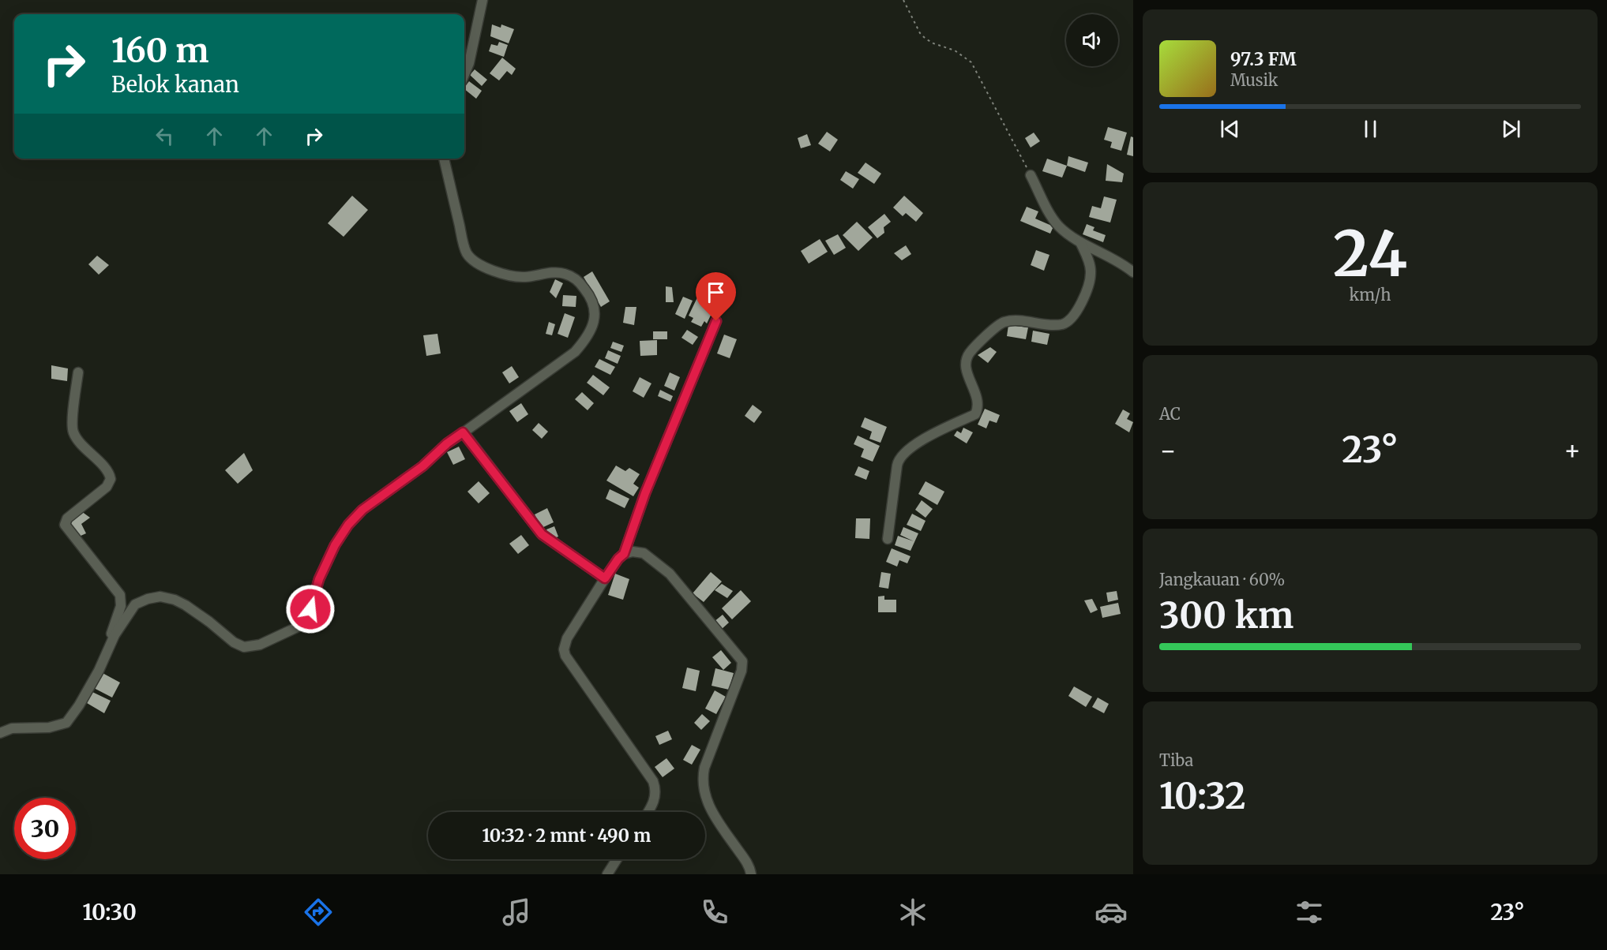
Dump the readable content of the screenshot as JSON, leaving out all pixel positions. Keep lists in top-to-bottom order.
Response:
{
  "page": {
    "turn": ["160 m", "Belok kanan"],
    "song": ["97.3 FM", "Musik"],
    "tile": [
      ["24", "km/h"],
      "AC",
      ["Jangkauan · 60%", "300 km"],
      ["Tiba", "10:32"]
    ],
    "heat": ["−", "23°", "+"],
    "limit": "30",
    "trip": "10:32 · 2 mnt · 490 m",
    "tabs": ["10:30", "23°"]
  }
}
